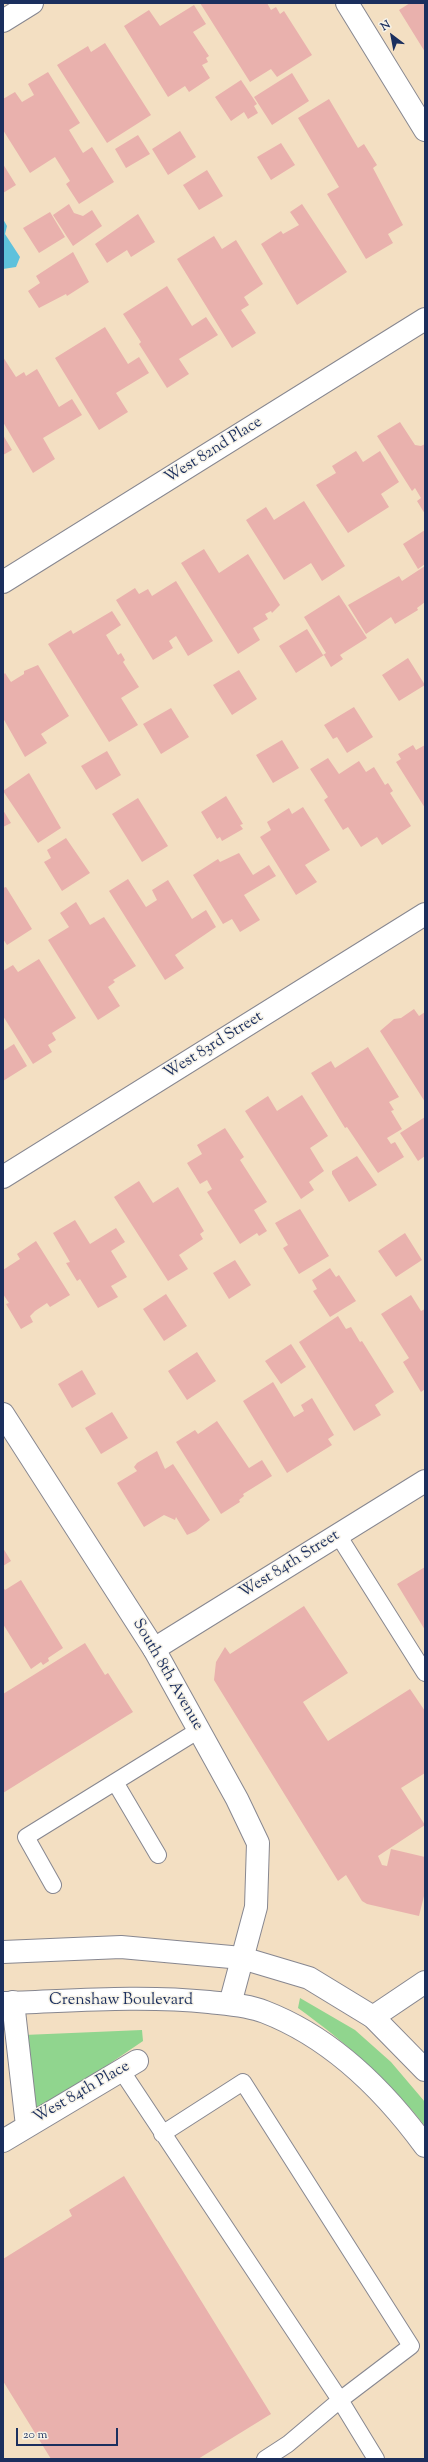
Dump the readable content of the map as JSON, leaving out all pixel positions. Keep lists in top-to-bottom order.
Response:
{
  "streets": {
    "street": [
      "West 82nd Place",
      "West 83rd Street",
      "West 84th Street",
      "South 8th Avenue",
      "Crenshaw Boulevard",
      "West 84th Place"
    ]
  },
  "crossings": [
    ["West 84th Street", "South 8th Avenue"],
    ["South 8th Avenue", "Crenshaw Boulevard"],
    ["Crenshaw Boulevard", "West 84th Place"]
  ],
  "scale_bar": "20 m",
  "north": "top left"
}
